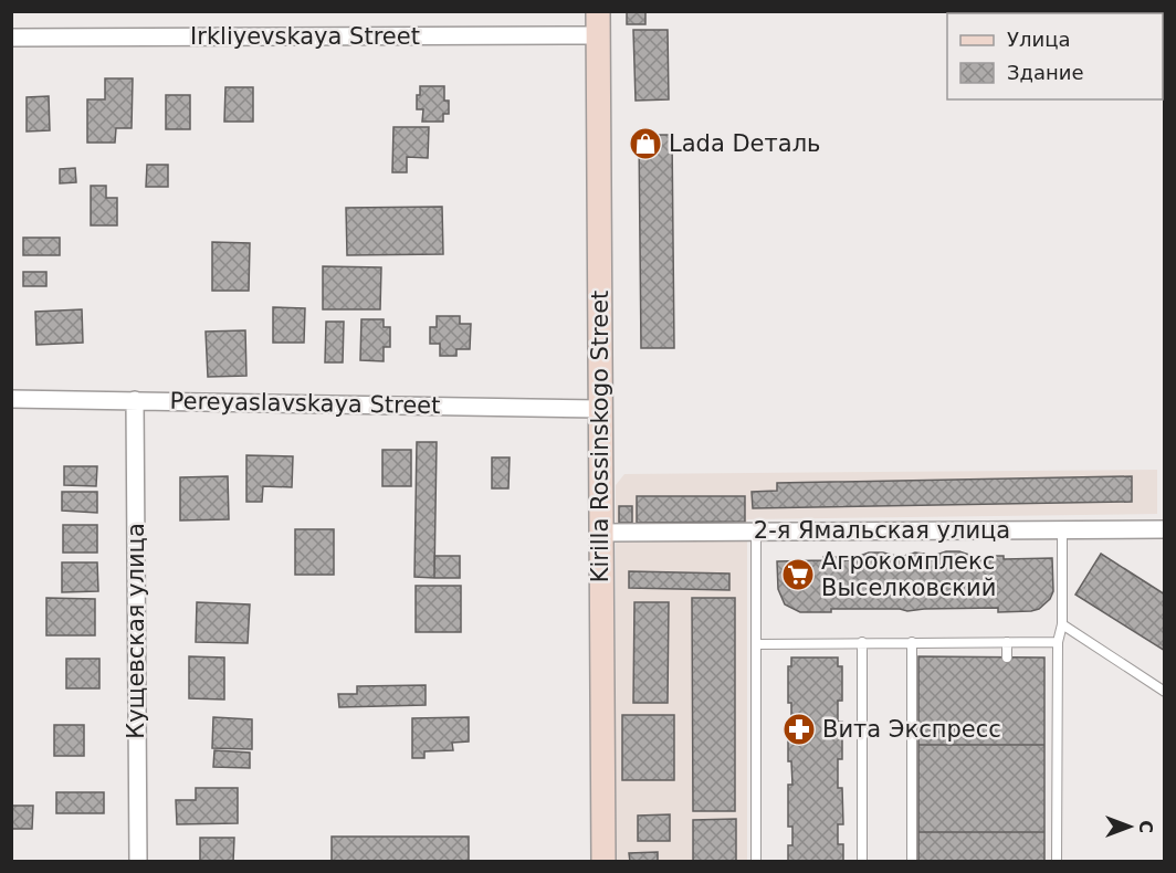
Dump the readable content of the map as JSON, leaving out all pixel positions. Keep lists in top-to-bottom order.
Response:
{
  "streets": {
    "main road": ["Kirilla Rossinskogo Street"],
    "street": [
      "Irkliyevskaya Street",
      "Pereyaslavskaya Street",
      "2-я Ямальская улица",
      "Кущевская улица"
    ]
  },
  "crossings": [
    ["Irkliyevskaya Street", "Kirilla Rossinskogo Street"],
    ["Pereyaslavskaya Street", "Kirilla Rossinskogo Street"],
    ["Pereyaslavskaya Street", "Кущевская улица"],
    ["Kirilla Rossinskogo Street", "2-я Ямальская улица"]
  ],
  "places": {
    "shop": ["Lada Dеталь"],
    "supermarket": ["Агрокомплекс Выселковский"],
    "pharmacy": ["Вита Экспресс"]
  },
  "legend": ["Улица", "Здание"],
  "north": "right"
}
